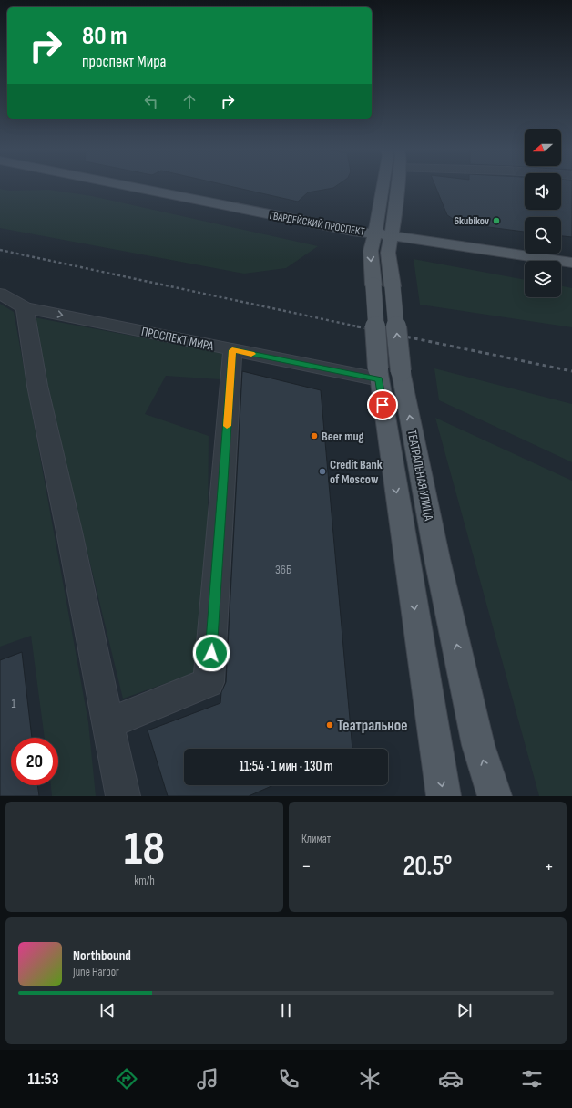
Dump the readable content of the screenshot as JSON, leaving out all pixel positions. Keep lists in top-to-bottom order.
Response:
{
  "streets": {
    "main road": ["ГВАРДЕЙСКИЙ ПРОСПЕКТ", "ТЕАТРАЛЬНАЯ УЛИЦА"],
    "street": ["ПРОСПЕКТ МИРА"]
  },
  "crossings": [
    ["ГВАРДЕЙСКИЙ ПРОСПЕКТ", "ТЕАТРАЛЬНАЯ УЛИЦА"],
    ["ПРОСПЕКТ МИРА", "ТЕАТРАЛЬНАЯ УЛИЦА"]
  ],
  "one_way": ["ПРОСПЕКТ МИРА"],
  "places": [
    "6kubikov",
    "Beer mug",
    "Credit Bank of Moscow",
    "Театральное"
  ],
  "house_numbers": ["36Б", "1"],
  "north": "left",
  "page": {
    "turn": ["80 m", "проспект Мира"],
    "limit": "20",
    "trip": "11:54 · 1 мин · 130 m",
    "tile": [
      ["18", "km/h"],
      "Климат"
    ],
    "heat": ["−", "20.5°", "+"],
    "song": ["Northbound", "June Harbor"],
    "tabs": "11:53"
  }
}
